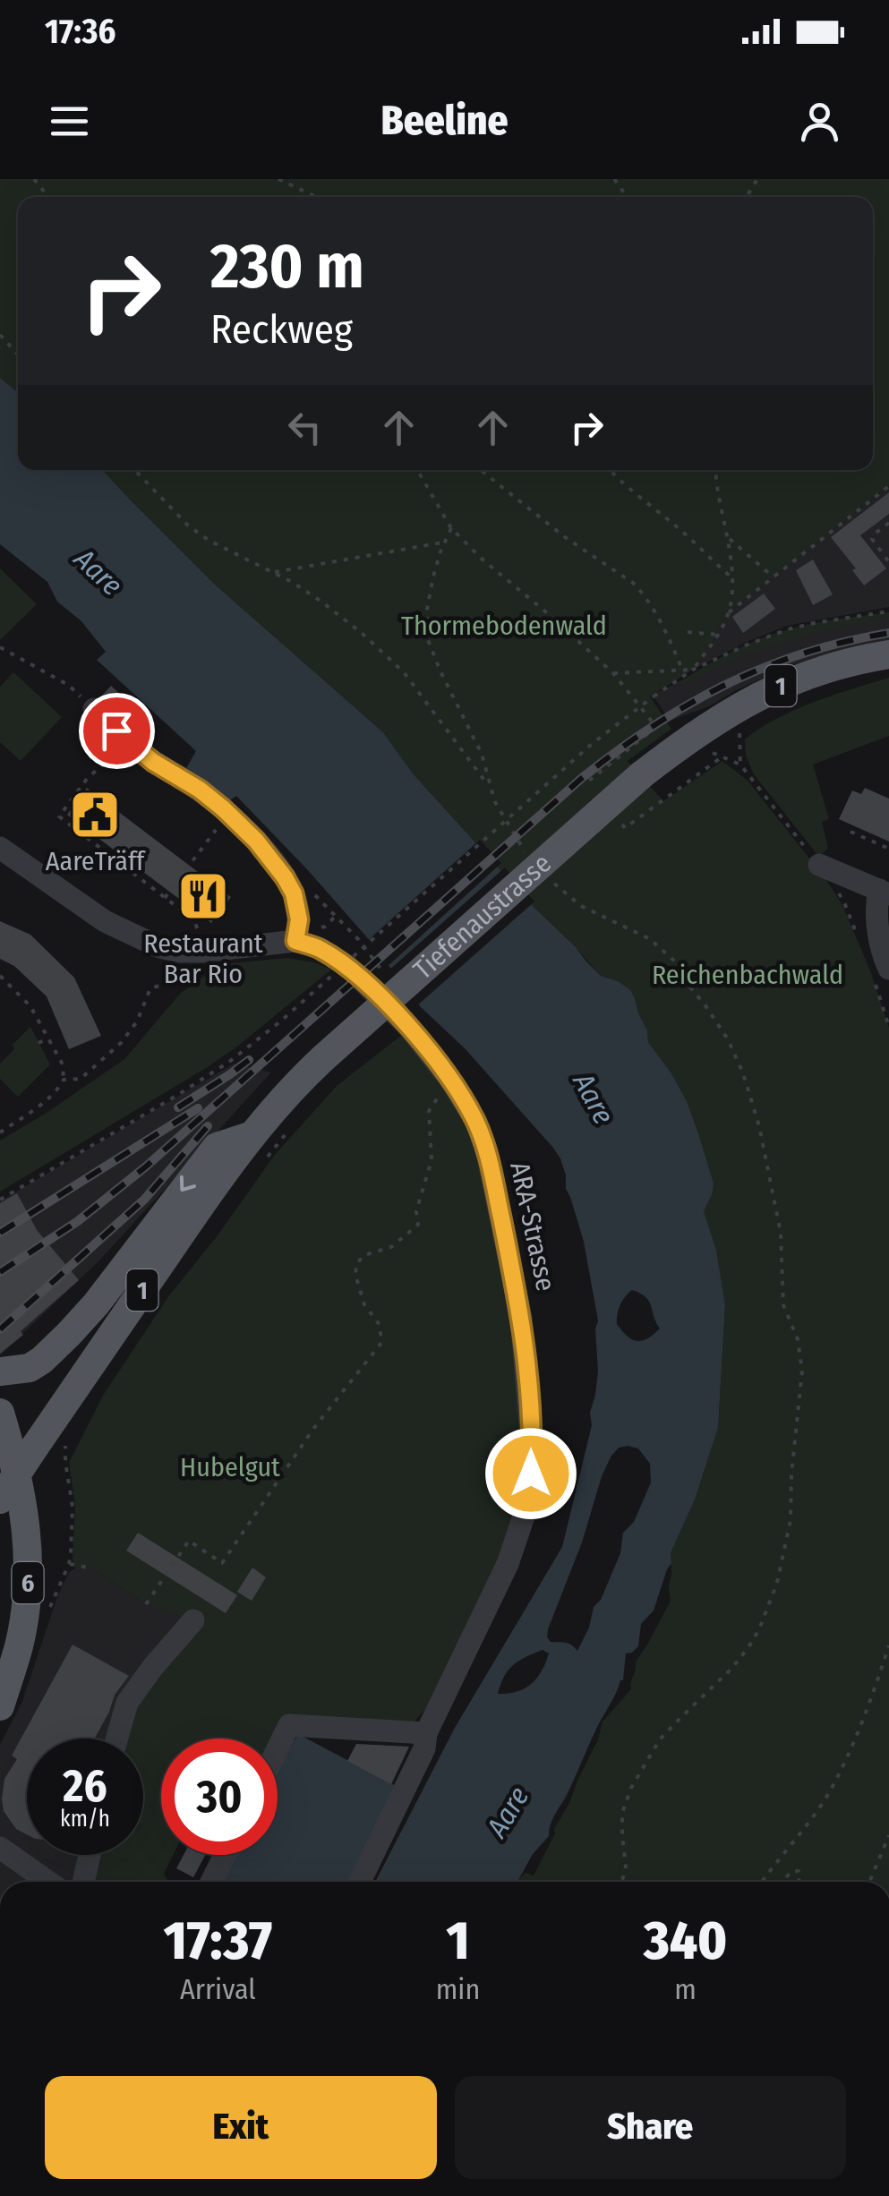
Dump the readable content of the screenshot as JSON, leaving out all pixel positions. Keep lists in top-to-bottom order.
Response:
{
  "streets": {
    "main road": ["1", "Tiefenaustrasse", "6"],
    "street": ["ARA-Strasse"]
  },
  "water": ["Aare"],
  "parks": ["Thormebodenwald", "Reichenbachwald", "Hubelgut"],
  "places": {
    "public building": ["AareTräff"],
    "restaurant": ["Restaurant Bar Rio"]
  },
  "page": {
    "status": "17:36",
    "header": "Beeline",
    "turn": ["230 m", "Reckweg"],
    "speed": "26 km/h",
    "limit": "30",
    "eta": [
      "17:37",
      "Arrival",
      "1",
      "min",
      "340",
      "m"
    ],
    "buttons": ["Exit", "Share"]
  }
}
